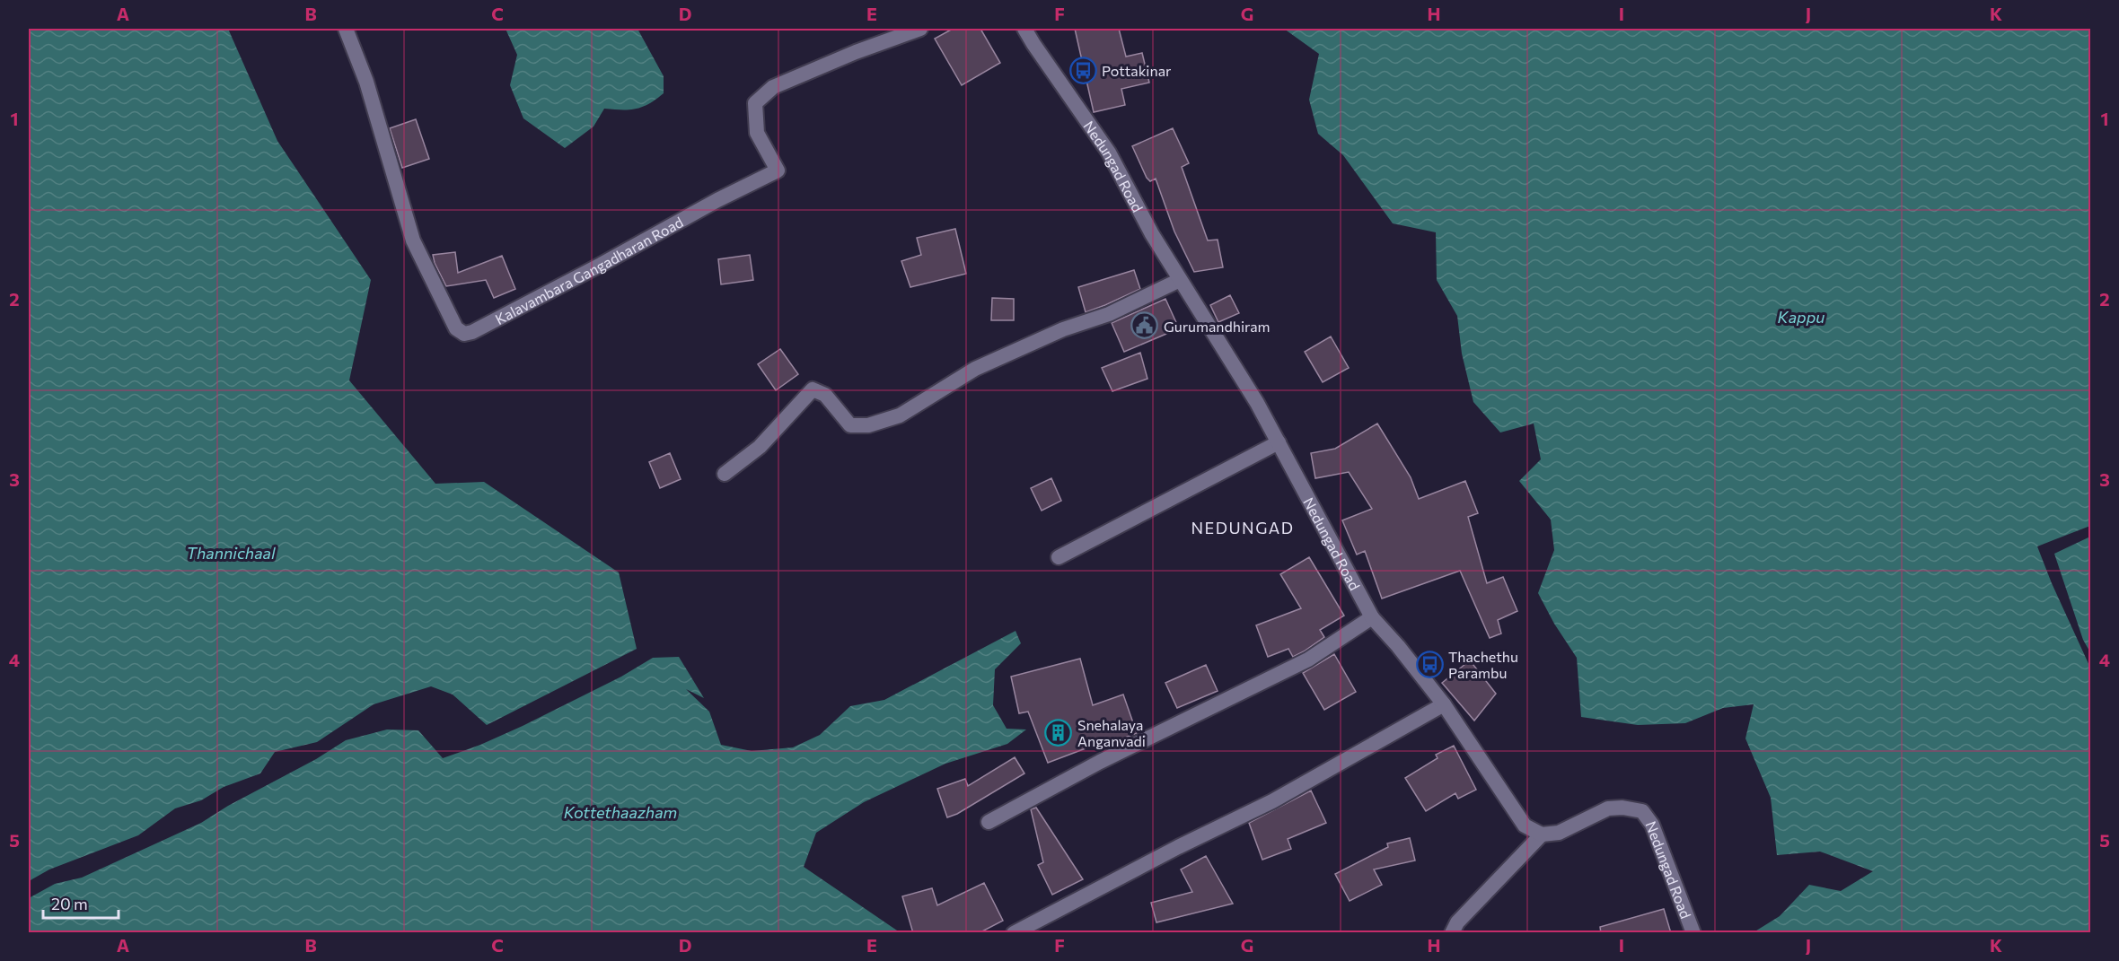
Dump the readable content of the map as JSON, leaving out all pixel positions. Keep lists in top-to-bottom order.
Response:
{
  "streets": {
    "street": ["Nedungad Road", "Kalavambara Gangadharan Road"]
  },
  "districts": ["NEDUNGAD"],
  "water": ["Kappu", "Thannichaal", "Kottethaazham"],
  "places": {
    "bus stop": ["Pottakinar", "Thachethu Parambu"],
    "public building": ["Gurumandhiram"],
    "building": ["Snehalaya Anganvadi"]
  },
  "scale_bar": "20 m",
  "grid": {
    "columns": [
      "A",
      "B",
      "C",
      "D",
      "E",
      "F",
      "G",
      "H",
      "I",
      "J",
      "K"
    ],
    "rows": [
      "1",
      "2",
      "3",
      "4",
      "5"
    ]
  }
}
